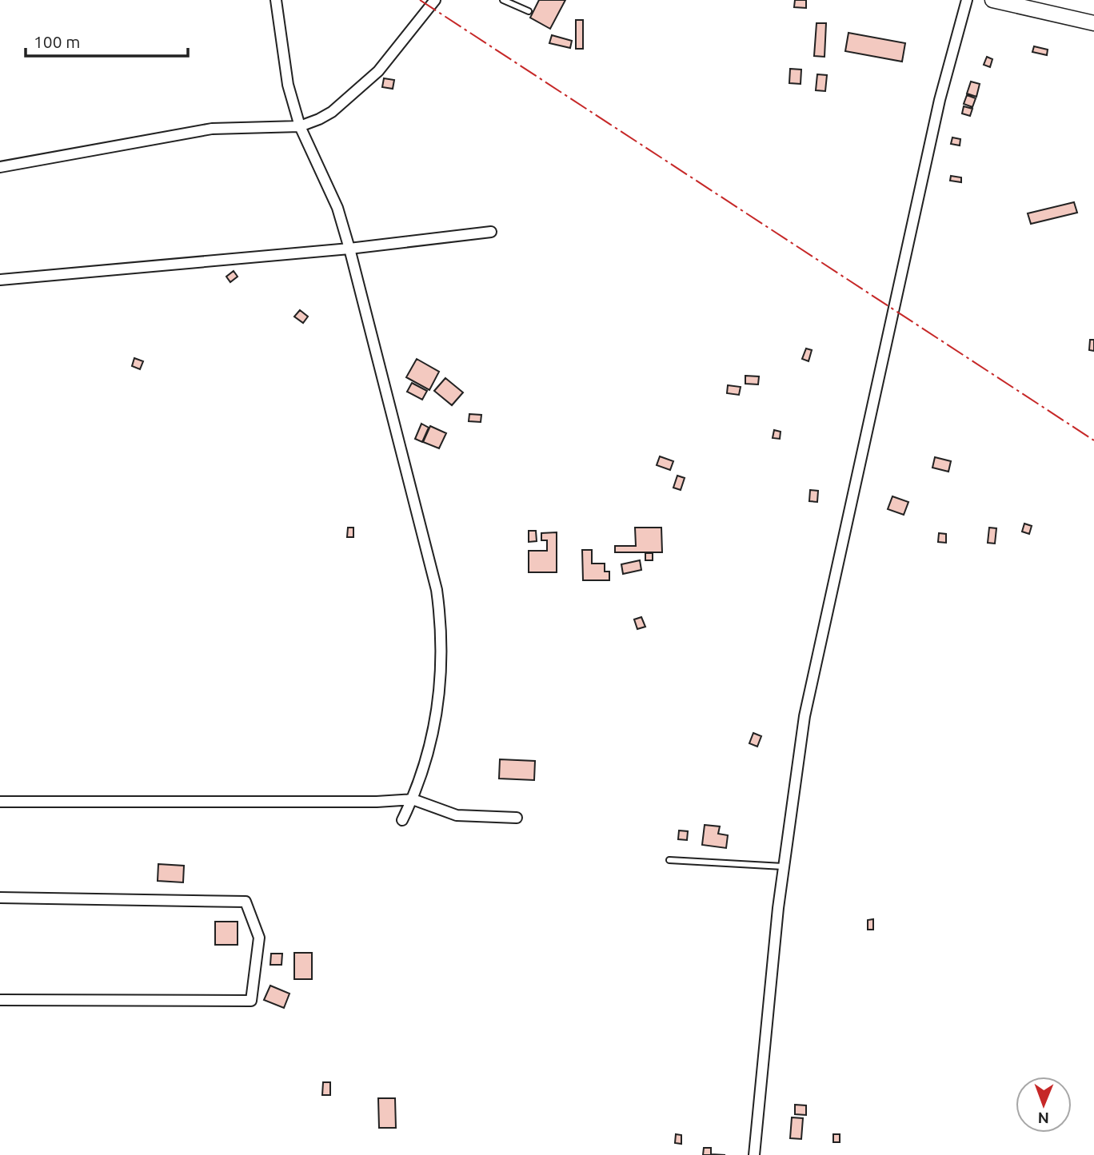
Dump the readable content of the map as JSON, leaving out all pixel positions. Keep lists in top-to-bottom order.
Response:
{
  "scale_bar": "100 m",
  "north": "bottom"
}
